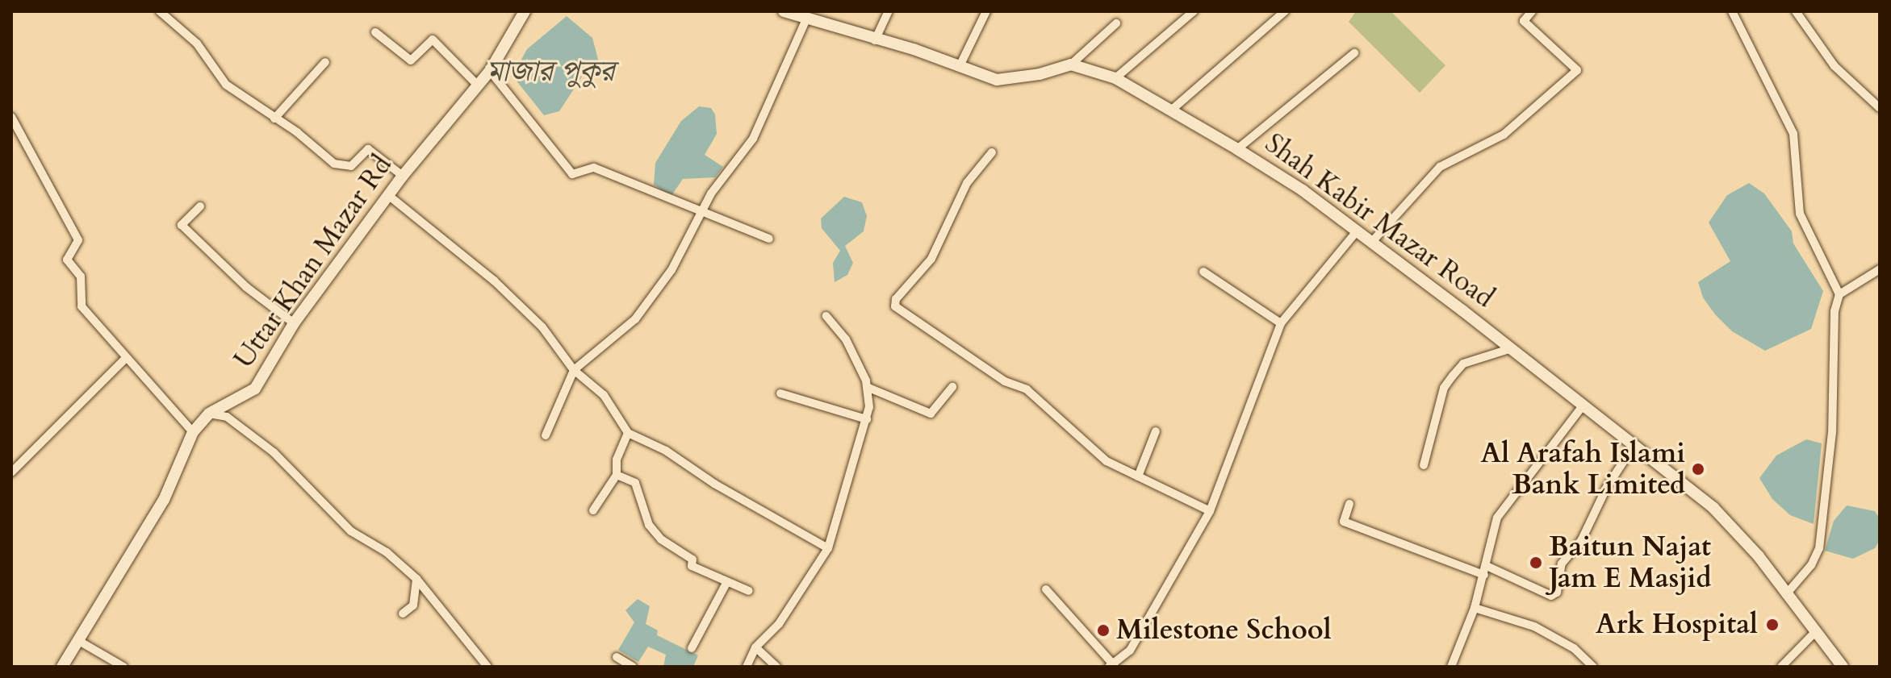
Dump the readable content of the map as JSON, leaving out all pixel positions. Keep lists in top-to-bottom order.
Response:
{
  "streets": {
    "main road": ["Shah Kabir Mazar Road", "Uttar Khan Mazar Rd"]
  },
  "water": ["মাজার পুকুর"],
  "places": [
    "Al Arafah Islami Bank Limited",
    "Baitun Najat Jam E Masjid",
    "Ark Hospital",
    "Milestone School"
  ]
}
